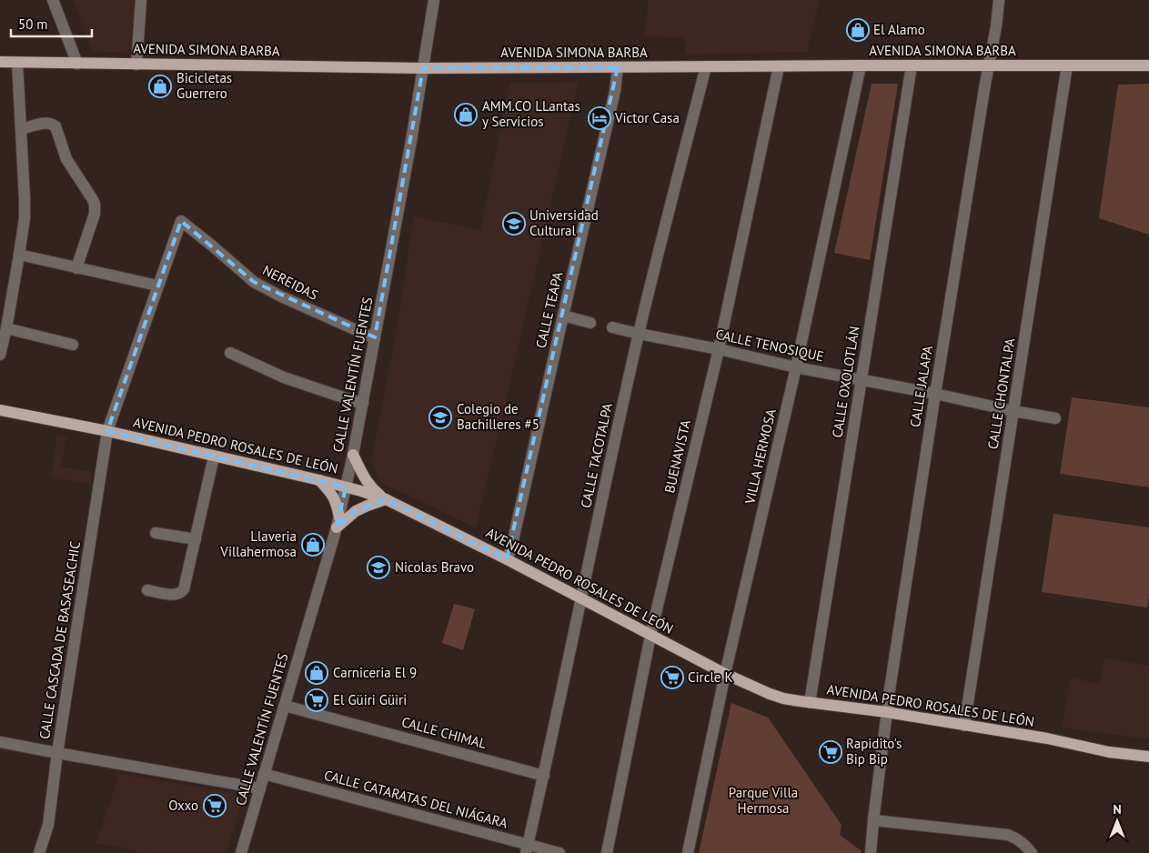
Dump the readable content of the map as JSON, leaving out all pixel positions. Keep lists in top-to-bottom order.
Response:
{
  "streets": {
    "main road": ["AVENIDA SIMONA BARBA", "AVENIDA PEDRO ROSALES DE LEÓN"],
    "street": [
      "NEREIDAS",
      "CALLE TEAPA",
      "CALLE TENOSIQUE",
      "CALLE VALENTÍN FUENTES",
      "CALLE OXOLOTLÁN",
      "CALLE JALAPA",
      "CALLE CHONTALPA",
      "CALLE TACOTALPA",
      "BUENAVISTA",
      "VILLA HERMOSA",
      "CALLE CASCADA DE BASASEACHIC",
      "CALLE CHIMAL",
      "CALLE CATARATAS DEL NIÁGARA"
    ]
  },
  "crossings": [
    ["AVENIDA SIMONA BARBA", "CALLE TEAPA"],
    ["AVENIDA SIMONA BARBA", "CALLE VALENTÍN FUENTES"],
    ["AVENIDA SIMONA BARBA", "CALLE OXOLOTLÁN"],
    ["AVENIDA SIMONA BARBA", "CALLE JALAPA"],
    ["AVENIDA SIMONA BARBA", "CALLE CHONTALPA"],
    ["AVENIDA SIMONA BARBA", "CALLE TACOTALPA"],
    ["AVENIDA SIMONA BARBA", "BUENAVISTA"],
    ["AVENIDA SIMONA BARBA", "VILLA HERMOSA"],
    ["NEREIDAS", "CALLE VALENTÍN FUENTES"],
    ["NEREIDAS", "CALLE CASCADA DE BASASEACHIC"],
    ["CALLE TEAPA", "AVENIDA PEDRO ROSALES DE LEÓN"],
    ["CALLE TENOSIQUE", "CALLE OXOLOTLÁN"],
    ["CALLE TENOSIQUE", "CALLE JALAPA"],
    ["CALLE TENOSIQUE", "CALLE CHONTALPA"],
    ["CALLE TENOSIQUE", "CALLE TACOTALPA"],
    ["CALLE TENOSIQUE", "BUENAVISTA"],
    ["CALLE TENOSIQUE", "VILLA HERMOSA"],
    ["CALLE VALENTÍN FUENTES", "AVENIDA PEDRO ROSALES DE LEÓN"],
    ["CALLE VALENTÍN FUENTES", "CALLE CHIMAL"],
    ["CALLE VALENTÍN FUENTES", "CALLE CATARATAS DEL NIÁGARA"],
    ["CALLE OXOLOTLÁN", "AVENIDA PEDRO ROSALES DE LEÓN"],
    ["CALLE JALAPA", "AVENIDA PEDRO ROSALES DE LEÓN"],
    ["CALLE CHONTALPA", "AVENIDA PEDRO ROSALES DE LEÓN"],
    ["AVENIDA PEDRO ROSALES DE LEÓN", "CALLE TACOTALPA"],
    ["AVENIDA PEDRO ROSALES DE LEÓN", "BUENAVISTA"],
    ["AVENIDA PEDRO ROSALES DE LEÓN", "VILLA HERMOSA"],
    ["AVENIDA PEDRO ROSALES DE LEÓN", "CALLE CASCADA DE BASASEACHIC"],
    ["CALLE TACOTALPA", "CALLE CHIMAL"],
    ["CALLE TACOTALPA", "CALLE CATARATAS DEL NIÁGARA"]
  ],
  "parks": ["Parque Villa Hermosa"],
  "places": {
    "shop": [
      "El Alamo",
      "Bicicletas Guerrero",
      "AMM.CO LLantas y Servicios",
      "Llaveria Villahermosa",
      "Carniceria El 9"
    ],
    "hotel": ["Victor Casa"],
    "school or university": ["Universidad Cultural", "Colegio de Bachilleres #5", "Nicolas Bravo"],
    "supermarket": [
      "Circle K",
      "El Güiri Güiri",
      "Rapidito's Bip Bip",
      "Oxxo"
    ]
  },
  "scale_bar": "50 m",
  "north": "top"
}
